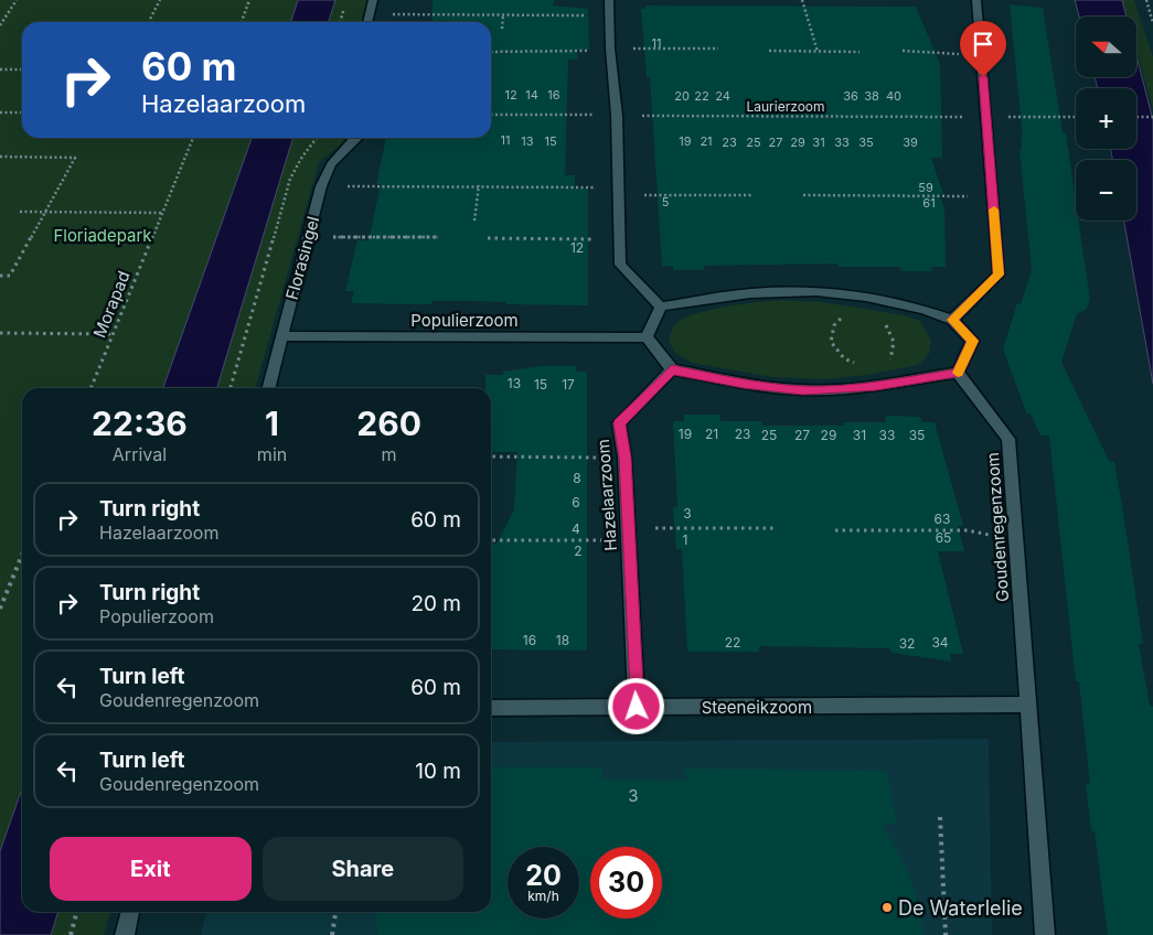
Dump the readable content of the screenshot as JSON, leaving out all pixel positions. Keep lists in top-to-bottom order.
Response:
{
  "streets": {
    "street": [
      "Florasingel",
      "Populierzoom",
      "Hazelaarzoom",
      "Goudenregenzoom",
      "Steeneikzoom"
    ],
    "path": ["Laurierzoom", "Morapad"]
  },
  "crossings": [
    ["Florasingel", "Populierzoom"],
    ["Hazelaarzoom", "Steeneikzoom"],
    ["Goudenregenzoom", "Steeneikzoom"]
  ],
  "parks": ["Floriadepark"],
  "places": ["De Waterlelie"],
  "house_numbers": [
    "11",
    "12",
    "14",
    "16",
    "20",
    "22",
    "24",
    "36",
    "38",
    "40",
    "11",
    "13",
    "15",
    "19",
    "21",
    "23",
    "25",
    "27",
    "29",
    "31",
    "33",
    "35",
    "39",
    "59",
    "5",
    "61",
    "12",
    "13",
    "15",
    "17",
    "19",
    "21",
    "23",
    "25",
    "27",
    "29",
    "31",
    "33",
    "35",
    "8",
    "6",
    "3",
    "63",
    "4",
    "65",
    "1",
    "2",
    "16",
    "18",
    "22",
    "34",
    "32",
    "3"
  ],
  "north": "left",
  "page": {
    "map_buttons": ["+", "−"],
    "turn": ["60 m", "Hazelaarzoom"],
    "eta": [
      "22:36",
      "Arrival",
      "1",
      "min",
      "260",
      "m"
    ],
    "list": [
      {
        "name": "Turn right",
        "note": "Hazelaarzoom",
        "value": "60 m"
      },
      {
        "name": "Turn right",
        "note": "Populierzoom",
        "value": "20 m"
      },
      {
        "name": "Turn left",
        "note": "Goudenregenzoom",
        "value": "60 m"
      },
      {
        "name": "Turn left",
        "note": "Goudenregenzoom",
        "value": "10 m"
      }
    ],
    "buttons": ["Exit", "Share"],
    "speed": "20 km/h",
    "limit": "30"
  }
}
